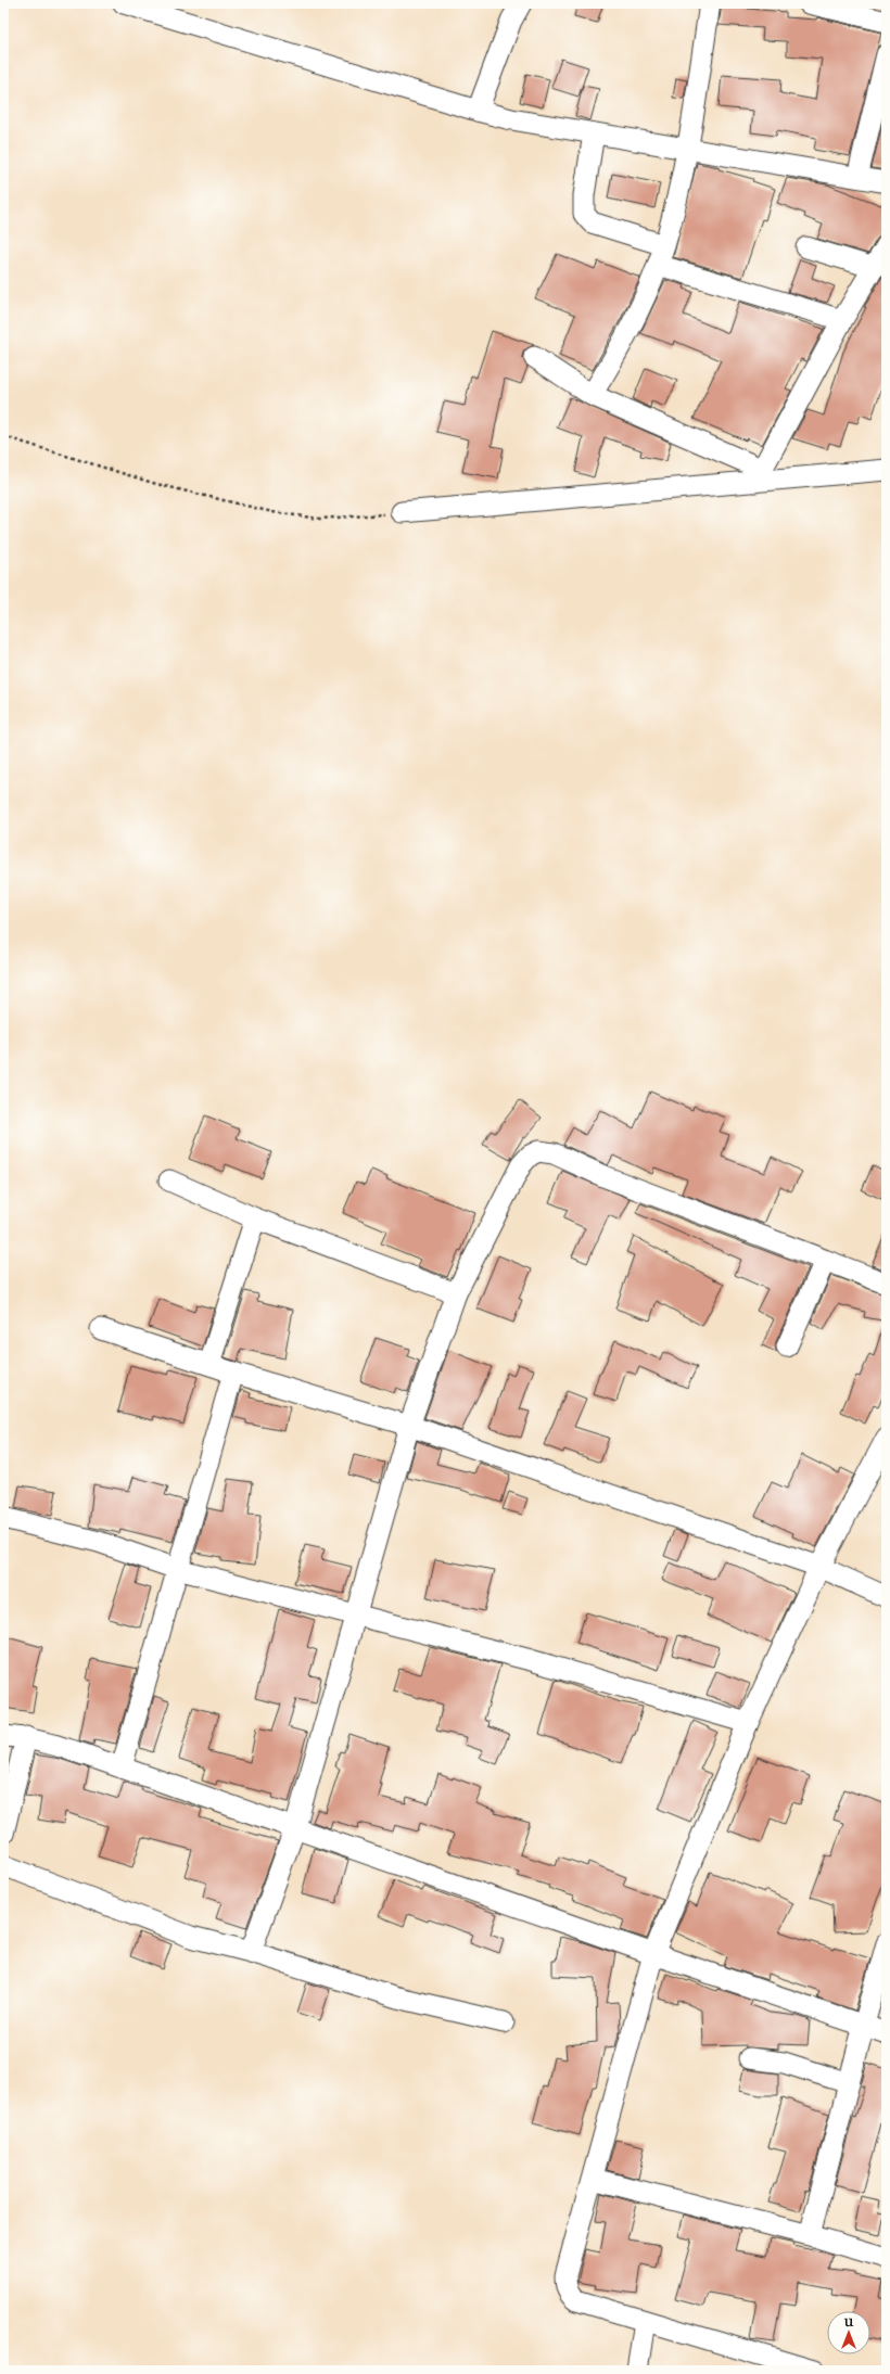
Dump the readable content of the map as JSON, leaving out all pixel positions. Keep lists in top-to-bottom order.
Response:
{
  "north": "top"
}
